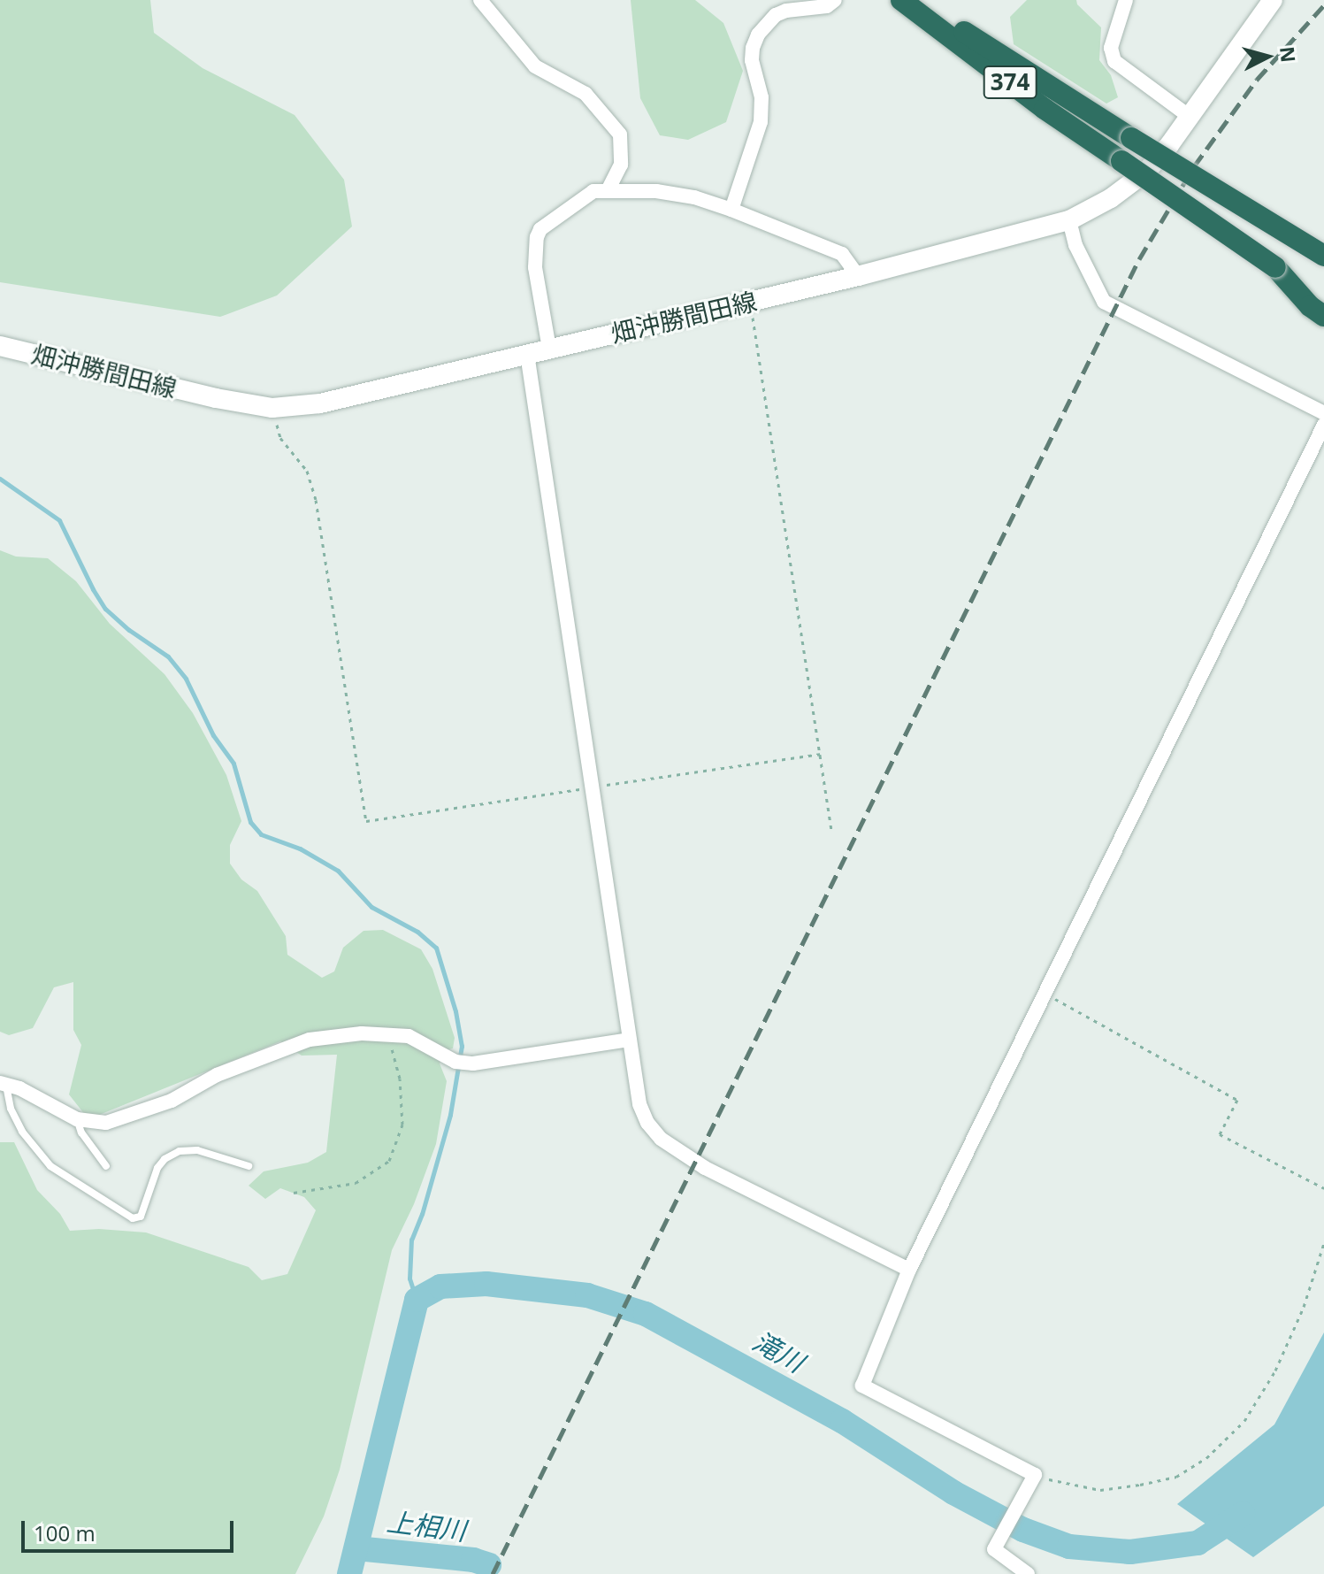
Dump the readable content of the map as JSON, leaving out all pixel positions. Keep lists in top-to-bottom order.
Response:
{
  "streets": {
    "highway": ["374"],
    "main road": ["畑沖勝間田線"]
  },
  "water": ["滝川", "上相川"],
  "scale_bar": "100 m",
  "north": "right"
}
